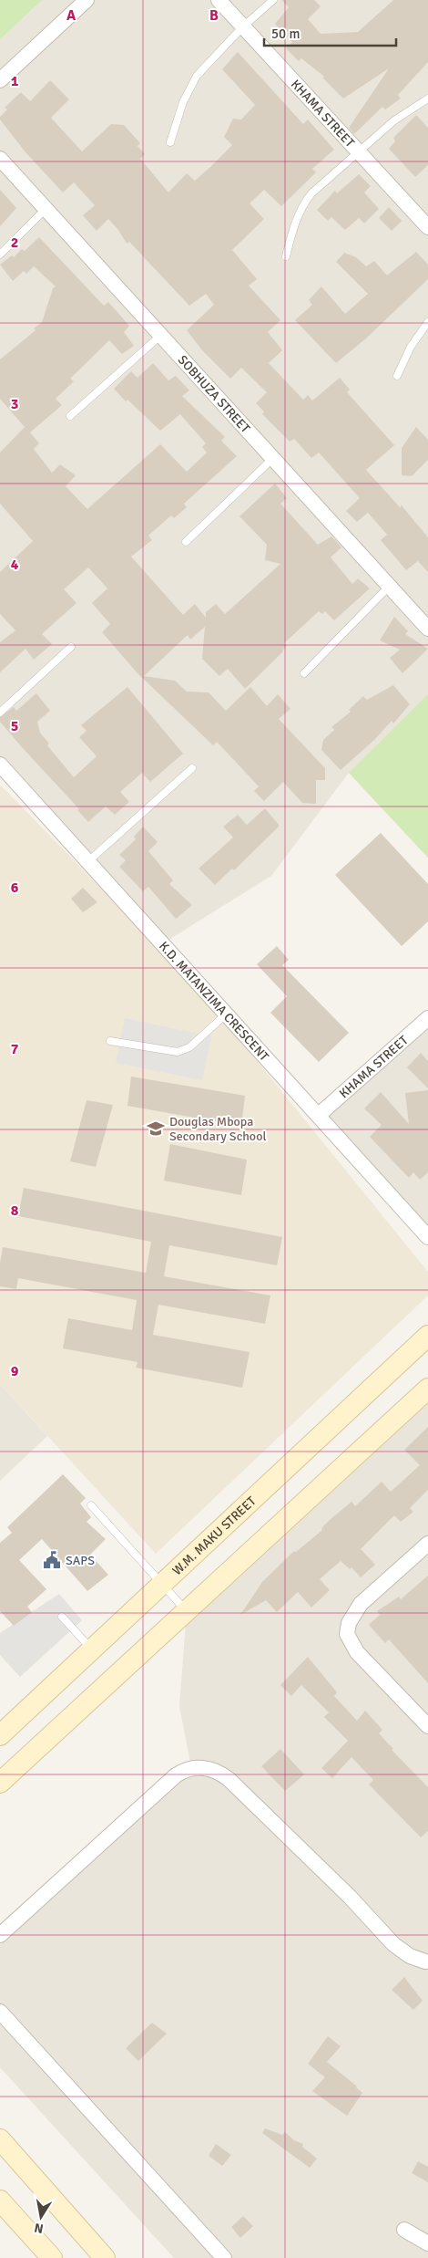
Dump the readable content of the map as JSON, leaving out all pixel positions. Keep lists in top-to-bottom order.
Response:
{
  "streets": {
    "street": [
      "KHAMA STREET",
      "SOBHUZA STREET",
      "K.D. MATANZIMA CRESCENT",
      "W.M. MAKU STREET"
    ]
  },
  "crossings": [
    ["KHAMA STREET", "K.D. MATANZIMA CRESCENT"]
  ],
  "places": {
    "school or university": ["Douglas Mbopa Secondary School"],
    "public building": ["SAPS"]
  },
  "scale_bar": "50 m",
  "north": "bottom",
  "grid": {
    "columns": ["A", "B"],
    "rows": [
      "1",
      "2",
      "3",
      "4",
      "5",
      "6",
      "7",
      "8",
      "9"
    ]
  }
}
